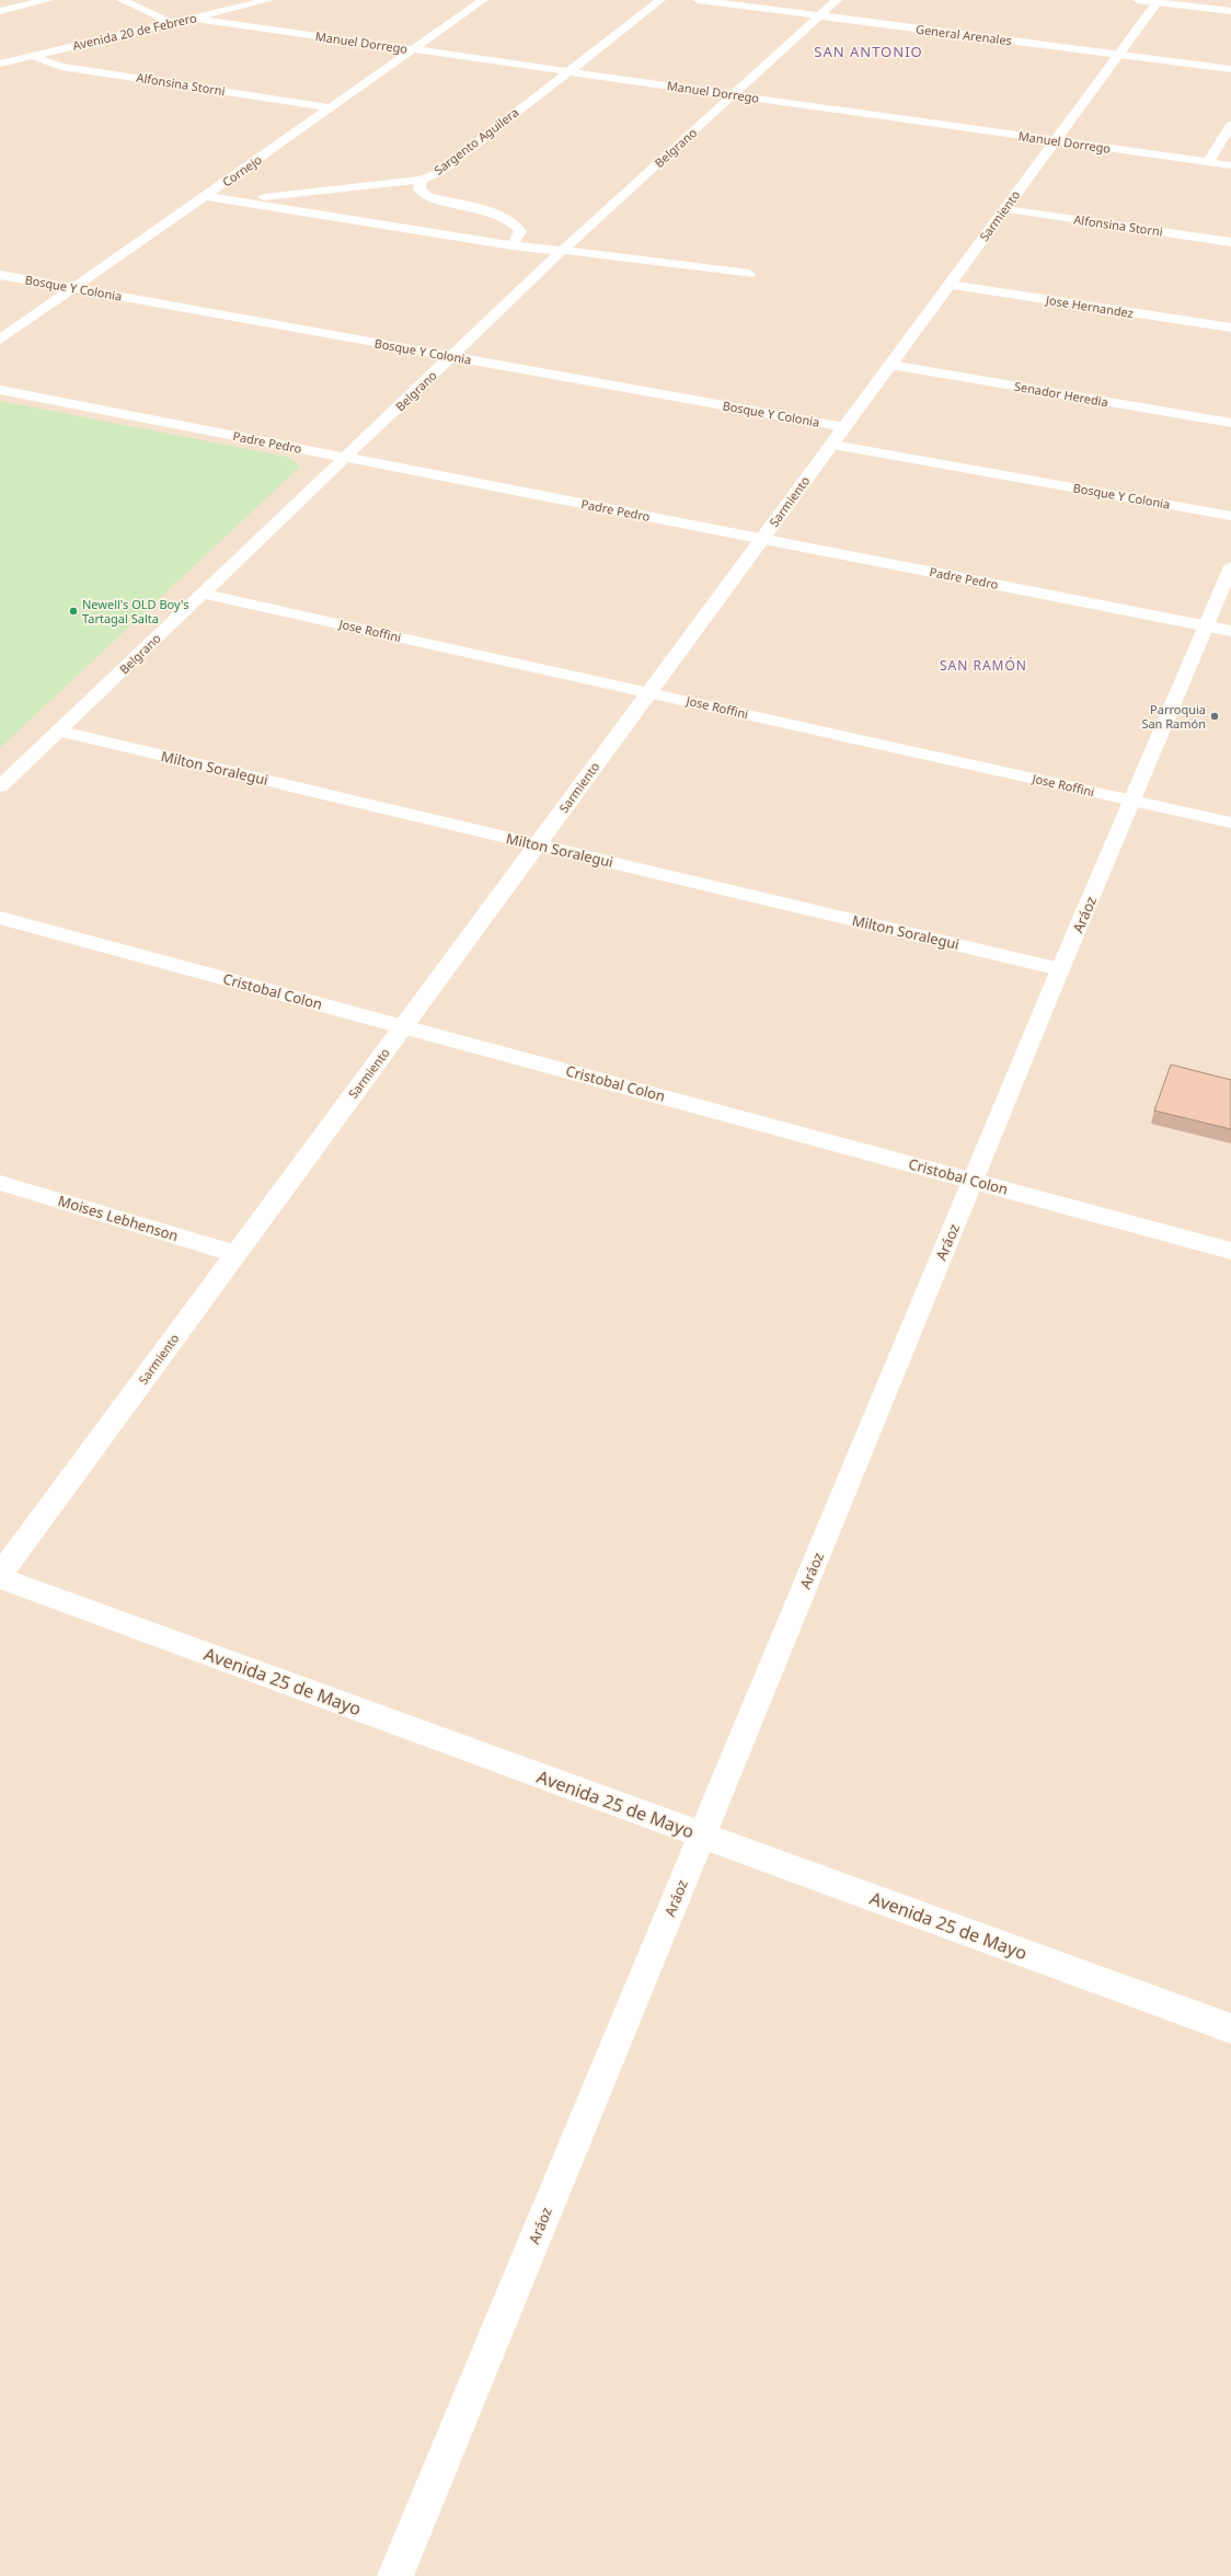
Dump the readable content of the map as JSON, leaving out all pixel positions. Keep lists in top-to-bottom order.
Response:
{
  "streets": {
    "street": [
      "Avenida 20 de Febrero",
      "General Arenales",
      "Manuel Dorrego",
      "Alfonsina Storni",
      "Sargento Aguilera",
      "Belgrano",
      "Cornejo",
      "Sarmiento",
      "Bosque Y Colonia",
      "Jose Hernandez",
      "Senador Heredia",
      "Padre Pedro",
      "Jose Roffini",
      "Milton Soralegui",
      "Aráoz",
      "Cristobal Colon",
      "Moises Lebhenson",
      "Avenida 25 de Mayo"
    ]
  },
  "crossings": [
    ["Avenida 20 de Febrero", "Manuel Dorrego"],
    ["Avenida 20 de Febrero", "Alfonsina Storni"],
    ["General Arenales", "Belgrano"],
    ["General Arenales", "Sarmiento"],
    ["Manuel Dorrego", "Sargento Aguilera"],
    ["Manuel Dorrego", "Belgrano"],
    ["Manuel Dorrego", "Cornejo"],
    ["Manuel Dorrego", "Sarmiento"],
    ["Alfonsina Storni", "Cornejo"],
    ["Alfonsina Storni", "Sarmiento"],
    ["Belgrano", "Bosque Y Colonia"],
    ["Belgrano", "Padre Pedro"],
    ["Belgrano", "Jose Roffini"],
    ["Belgrano", "Milton Soralegui"],
    ["Cornejo", "Bosque Y Colonia"],
    ["Sarmiento", "Bosque Y Colonia"],
    ["Sarmiento", "Jose Hernandez"],
    ["Sarmiento", "Senador Heredia"],
    ["Sarmiento", "Padre Pedro"],
    ["Sarmiento", "Jose Roffini"],
    ["Sarmiento", "Milton Soralegui"],
    ["Sarmiento", "Cristobal Colon"],
    ["Sarmiento", "Moises Lebhenson"],
    ["Sarmiento", "Avenida 25 de Mayo"],
    ["Padre Pedro", "Aráoz"],
    ["Jose Roffini", "Aráoz"],
    ["Milton Soralegui", "Aráoz"],
    ["Aráoz", "Cristobal Colon"],
    ["Aráoz", "Avenida 25 de Mayo"]
  ],
  "districts": ["SAN ANTONIO", "SAN RAMÓN"],
  "places": ["Newell's OLD Boy's Tartagal Salta", "Parroquia San Ramón"]
}
